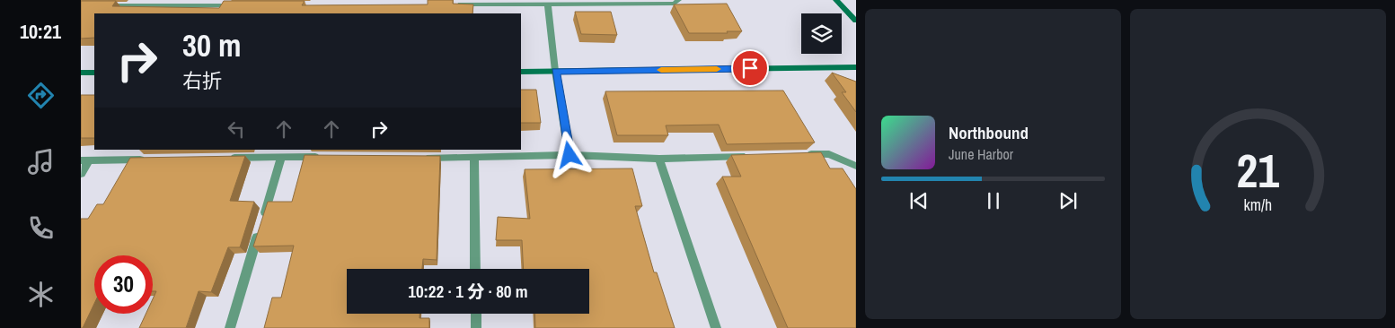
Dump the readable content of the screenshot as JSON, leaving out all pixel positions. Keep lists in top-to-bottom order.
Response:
{
  "page": {
    "tabs": "10:21",
    "turn": ["30 m", "右折"],
    "song": ["Northbound", "June Harbor"],
    "limit": "30",
    "trip": "10:22 · 1 分 · 80 m",
    "gauge": ["21", "km/h"]
  }
}
